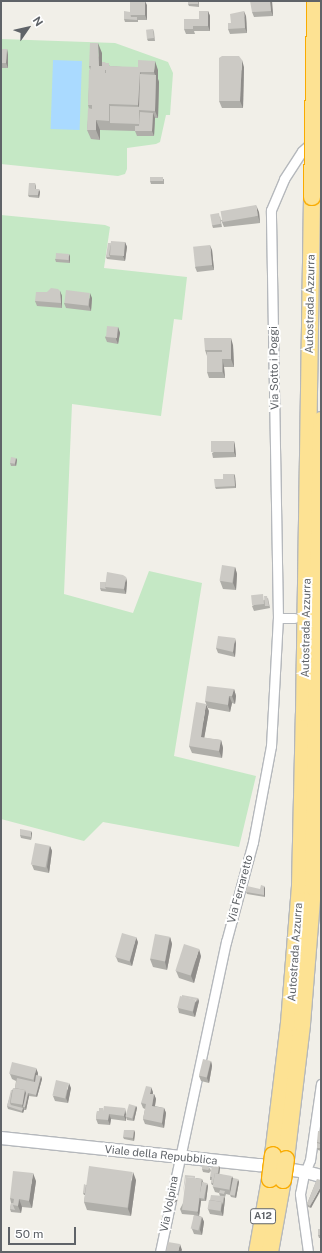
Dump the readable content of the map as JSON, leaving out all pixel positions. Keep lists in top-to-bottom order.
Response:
{
  "streets": {
    "highway": ["Autostrada Azzurra", "A12"],
    "main road": ["Viale della Repubblica"],
    "street": ["Via Sotto i Poggi", "Via Ferraretto", "Via Volpina"]
  },
  "crossings": [
    ["Via Sotto i Poggi", "Via Ferraretto"],
    ["Via Ferraretto", "Viale della Repubblica"],
    ["Via Ferraretto", "Via Volpina"],
    ["Viale della Repubblica", "Via Volpina"]
  ],
  "scale_bar": "50 m",
  "north": "top right"
}
